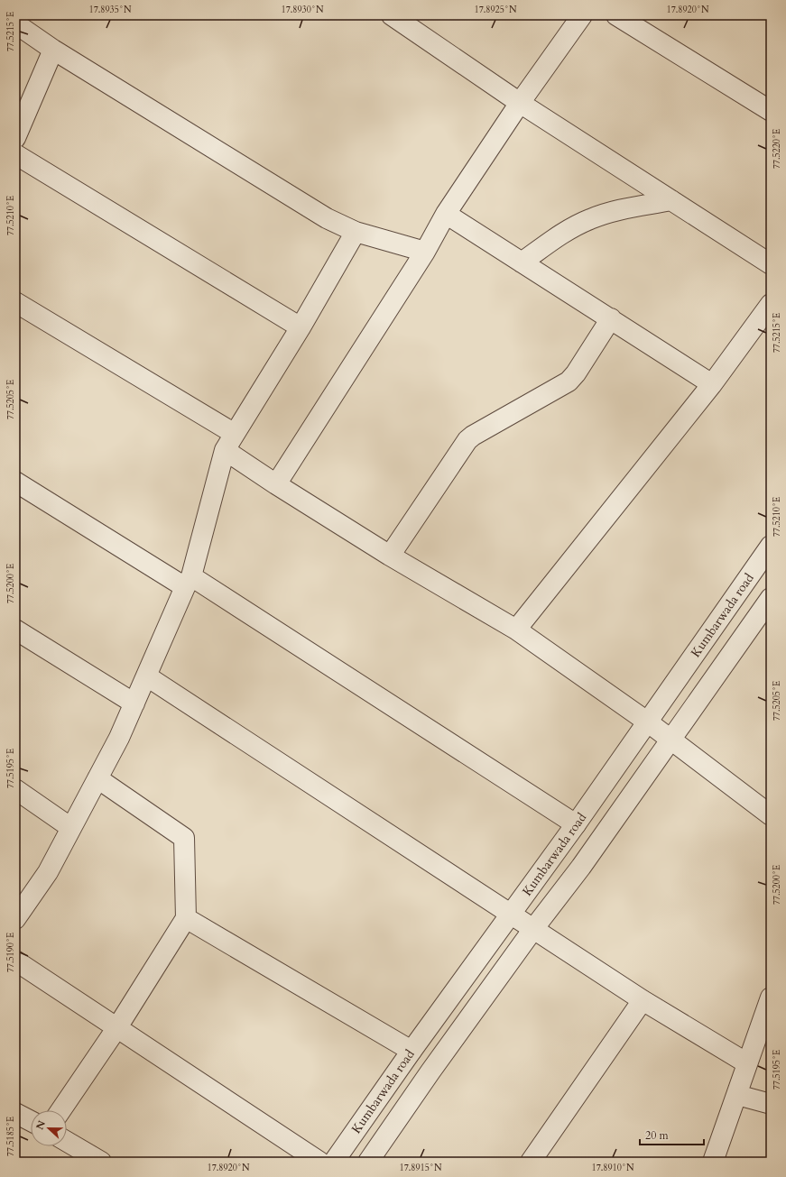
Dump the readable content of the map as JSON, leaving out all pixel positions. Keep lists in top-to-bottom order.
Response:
{
  "streets": {
    "street": ["Kumbarwada road"]
  },
  "scale_bar": "20 m",
  "north": "left",
  "coordinates": [
    "17.8935°N",
    "17.8930°N",
    "17.8925°N",
    "17.8920°N",
    "77.5215°E",
    "77.5220°E",
    "77.5210°E",
    "77.5205°E",
    "77.5200°E",
    "77.5195°E",
    "77.5190°E",
    "77.5185°E",
    "17.8915°N",
    "17.8910°N"
  ]
}
